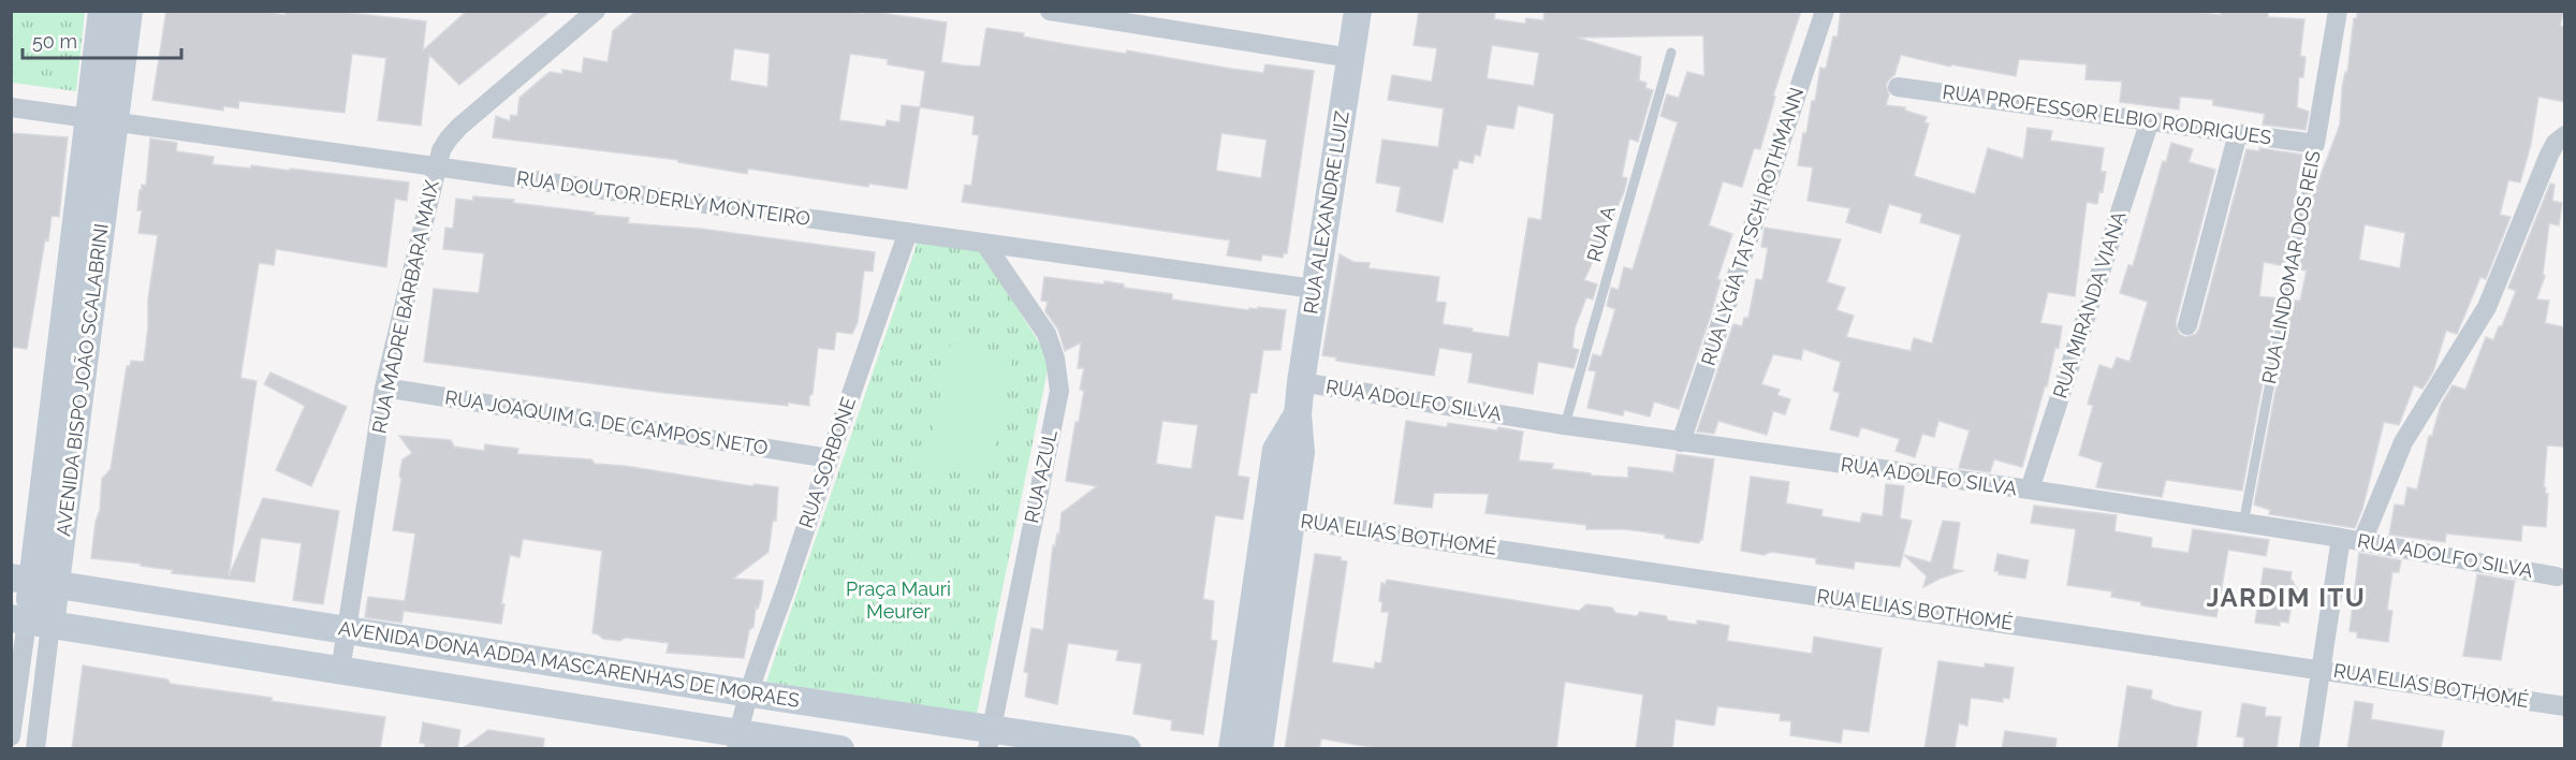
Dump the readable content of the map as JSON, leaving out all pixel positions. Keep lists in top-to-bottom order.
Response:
{
  "streets": {
    "main road": ["RUA ALEXANDRE LUIZ", "AVENIDA BISPO JOÃO SCALABRINI", "AVENIDA DONA ADDA MASCARENHAS DE MORAES"],
    "street": [
      "RUA PROFESSOR ELBIO RODRIGUES",
      "RUA DOUTOR DERLY MONTEIRO",
      "RUA LYGIA TATSCH ROTHMANN",
      "RUA LINDOMAR DOS REIS",
      "RUA MIRANDA VIANA",
      "RUA MADRE BARBARA MAIX",
      "RUA ADOLFO SILVA",
      "RUA JOAQUIM G. DE CAMPOS NETO",
      "RUA SORBONE",
      "RUA AZUL",
      "RUA ELIAS BOTHOMÉ"
    ],
    "lane": ["RUA A"]
  },
  "crossings": [
    ["RUA PROFESSOR ELBIO RODRIGUES", "RUA LINDOMAR DOS REIS"],
    ["RUA PROFESSOR ELBIO RODRIGUES", "RUA MIRANDA VIANA"],
    ["RUA DOUTOR DERLY MONTEIRO", "RUA ALEXANDRE LUIZ"],
    ["RUA DOUTOR DERLY MONTEIRO", "RUA MADRE BARBARA MAIX"],
    ["RUA DOUTOR DERLY MONTEIRO", "AVENIDA BISPO JOÃO SCALABRINI"],
    ["RUA DOUTOR DERLY MONTEIRO", "RUA SORBONE"],
    ["RUA DOUTOR DERLY MONTEIRO", "RUA AZUL"],
    ["RUA ALEXANDRE LUIZ", "RUA ADOLFO SILVA"],
    ["RUA ALEXANDRE LUIZ", "RUA ELIAS BOTHOMÉ"],
    ["RUA LYGIA TATSCH ROTHMANN", "RUA ADOLFO SILVA"],
    ["RUA A", "RUA ADOLFO SILVA"],
    ["RUA LINDOMAR DOS REIS", "RUA ADOLFO SILVA"],
    ["RUA MIRANDA VIANA", "RUA ADOLFO SILVA"],
    ["RUA MADRE BARBARA MAIX", "RUA JOAQUIM G. DE CAMPOS NETO"],
    ["RUA MADRE BARBARA MAIX", "AVENIDA DONA ADDA MASCARENHAS DE MORAES"],
    ["AVENIDA BISPO JOÃO SCALABRINI", "AVENIDA DONA ADDA MASCARENHAS DE MORAES"],
    ["RUA JOAQUIM G. DE CAMPOS NETO", "RUA SORBONE"],
    ["RUA SORBONE", "AVENIDA DONA ADDA MASCARENHAS DE MORAES"],
    ["RUA AZUL", "AVENIDA DONA ADDA MASCARENHAS DE MORAES"]
  ],
  "districts": ["JARDIM ITU"],
  "parks": ["Praça Mauri Meurer"],
  "scale_bar": "50 m"
}
